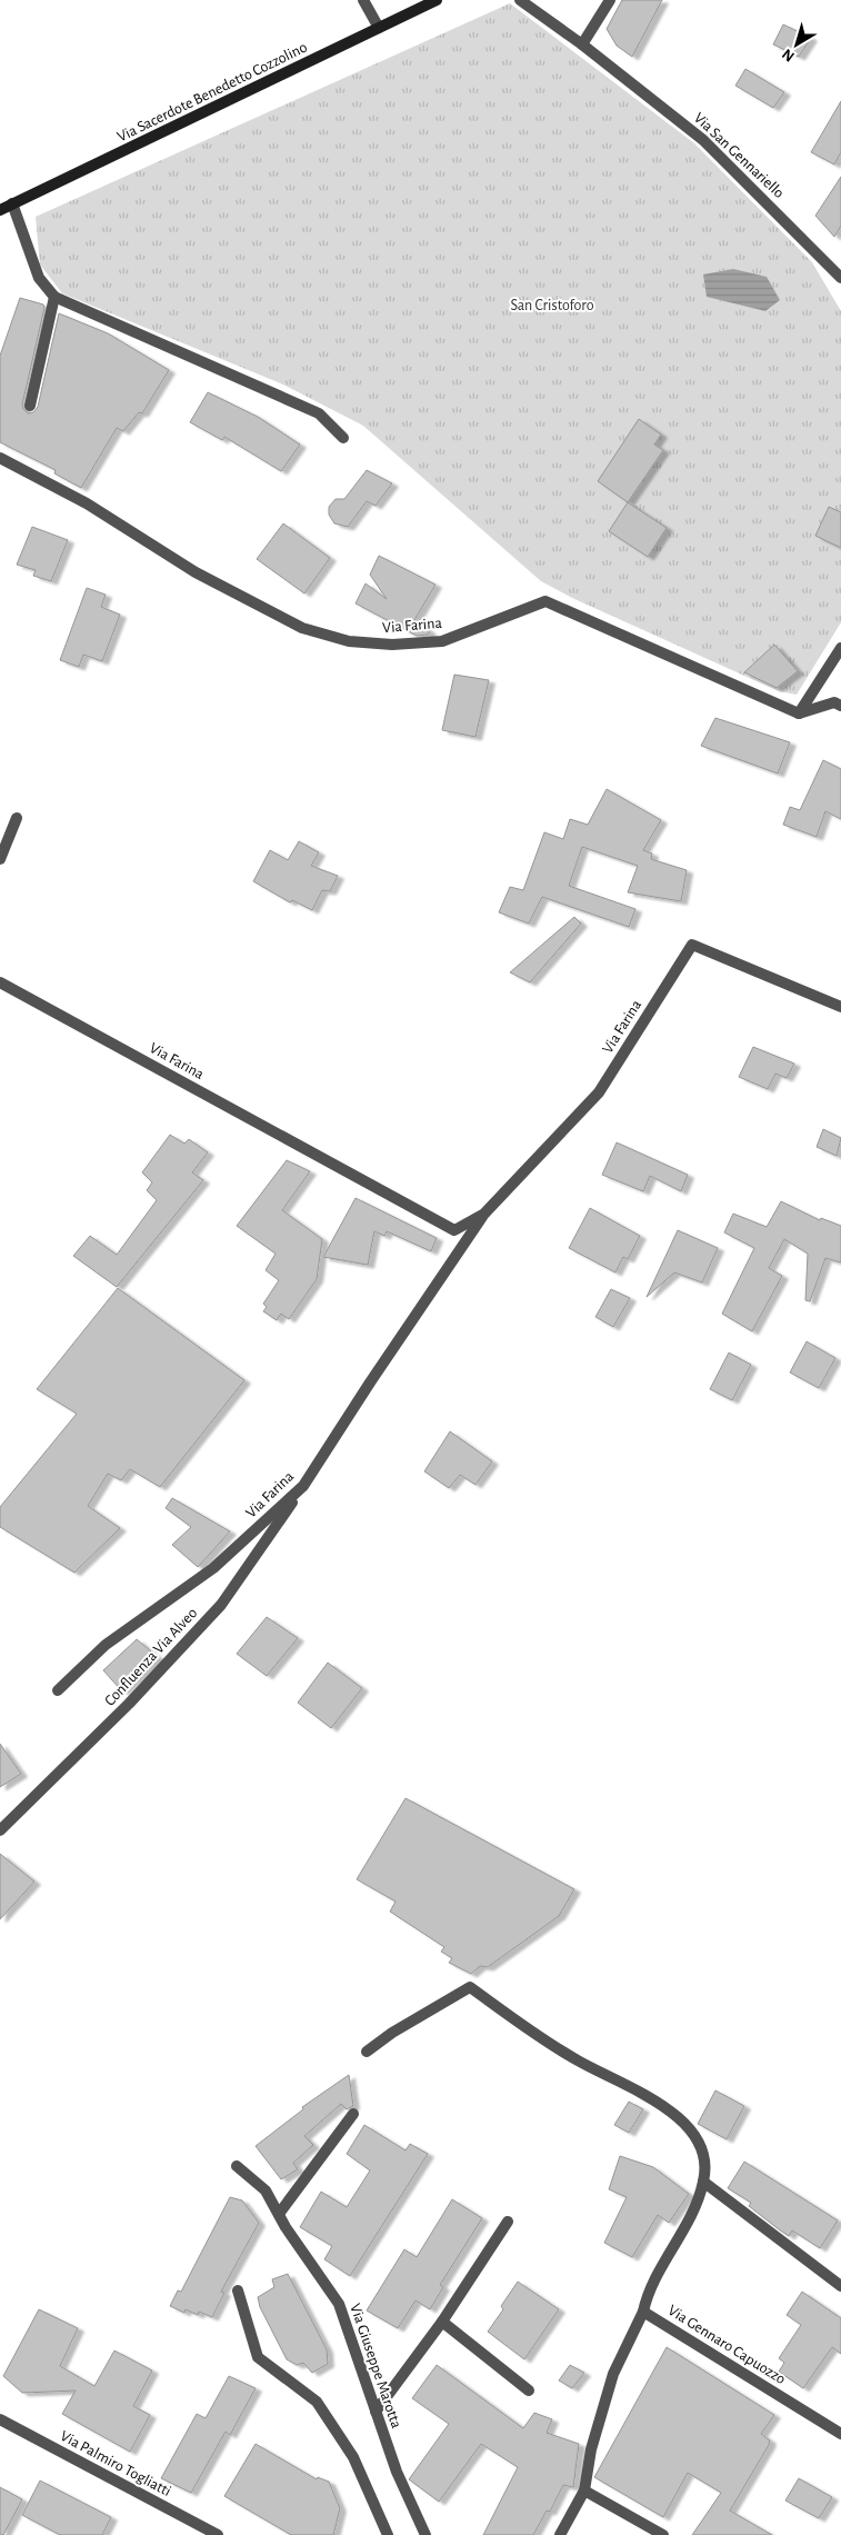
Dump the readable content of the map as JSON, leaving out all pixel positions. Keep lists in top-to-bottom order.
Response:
{
  "streets": {
    "main road": ["Via Sacerdote Benedetto Cozzolino"],
    "street": [
      "Via San Gennariello",
      "Via Farina",
      "Confluenza Via Alveo",
      "Via Gennaro Capuozzo",
      "Via Giuseppe Marotta",
      "Via Palmiro Togliatti"
    ]
  },
  "crossings": [
    ["Via Farina", "Confluenza Via Alveo"]
  ],
  "parks": ["San Cristoforo"],
  "north": "bottom left"
}
